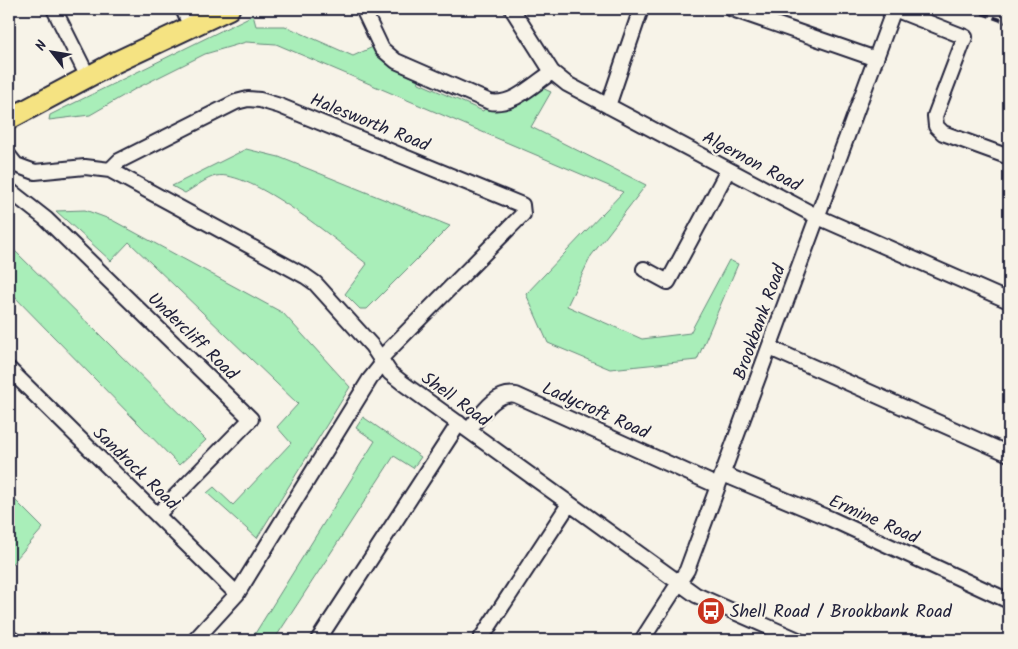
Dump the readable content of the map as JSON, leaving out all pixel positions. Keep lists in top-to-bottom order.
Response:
{
  "streets": {
    "street": [
      "Halesworth Road",
      "Algernon Road",
      "Brookbank Road",
      "Undercliff Road",
      "Shell Road",
      "Ladycroft Road",
      "Sandrock Road",
      "Ermine Road"
    ]
  },
  "crossings": [
    ["Halesworth Road", "Shell Road"],
    ["Algernon Road", "Brookbank Road"],
    ["Brookbank Road", "Shell Road"],
    ["Brookbank Road", "Ladycroft Road"],
    ["Brookbank Road", "Ermine Road"],
    ["Undercliff Road", "Sandrock Road"],
    ["Shell Road", "Ladycroft Road"],
    ["Ladycroft Road", "Ermine Road"]
  ],
  "places": {
    "bus stop": ["Shell Road / Brookbank Road"]
  },
  "north": "top left"
}
